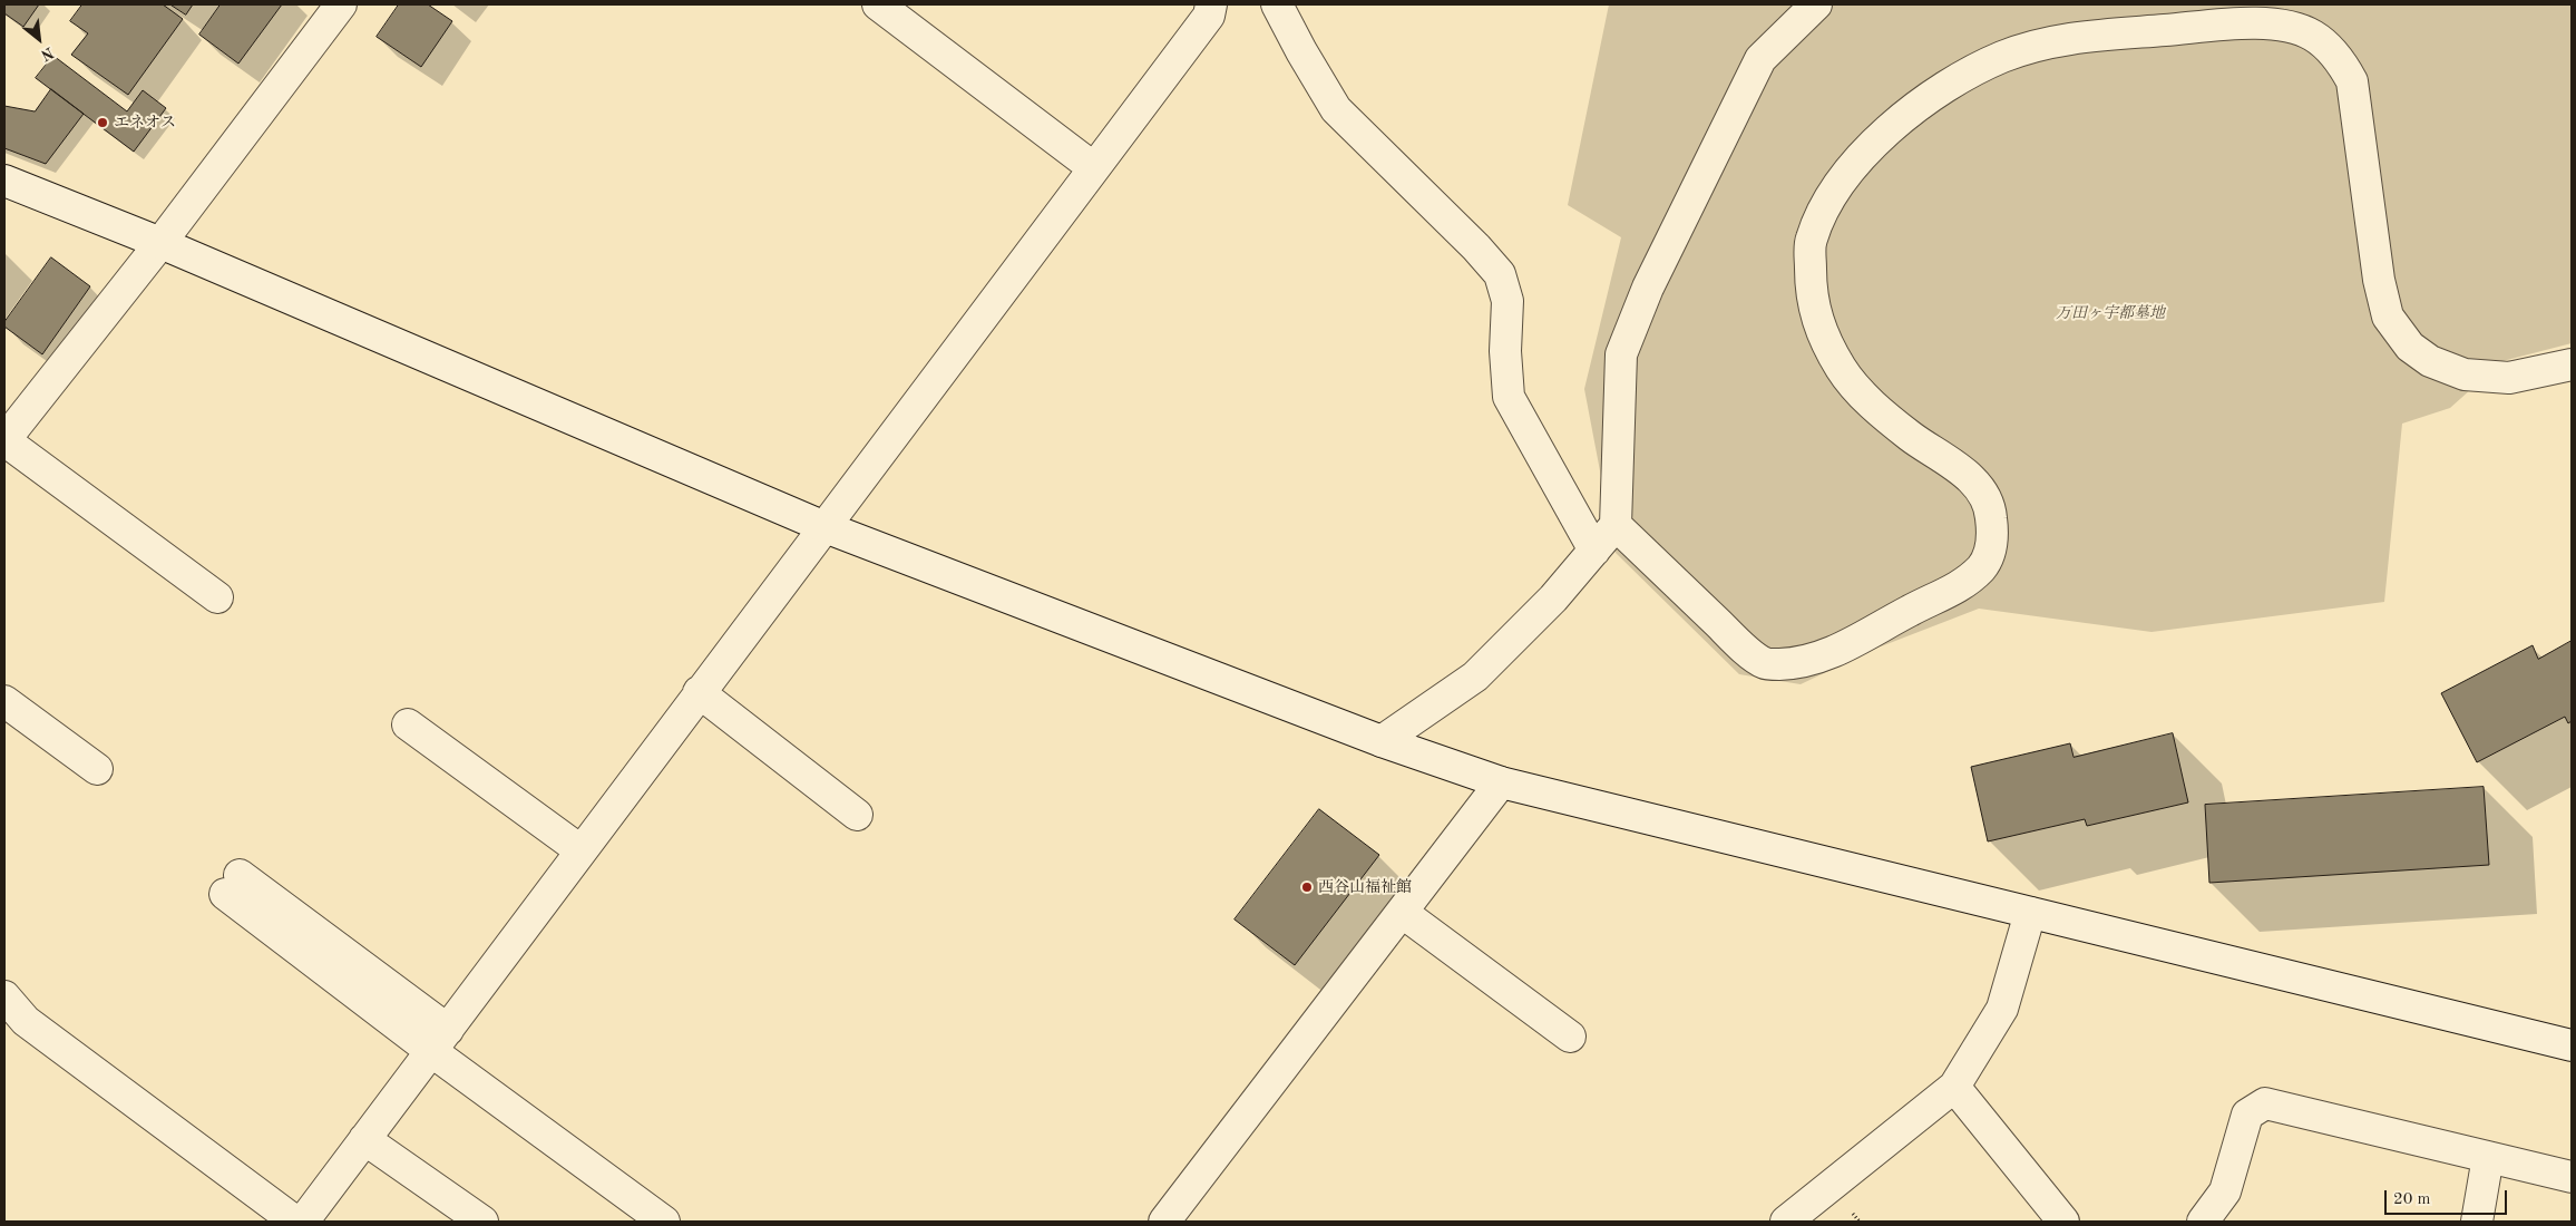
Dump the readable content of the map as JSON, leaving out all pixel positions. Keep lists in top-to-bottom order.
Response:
{
  "parks": ["万田ヶ宇都墓地"],
  "places": ["エネオス", "西谷山福祉館"],
  "scale_bar": "20 m",
  "north": "bottom right"
}
